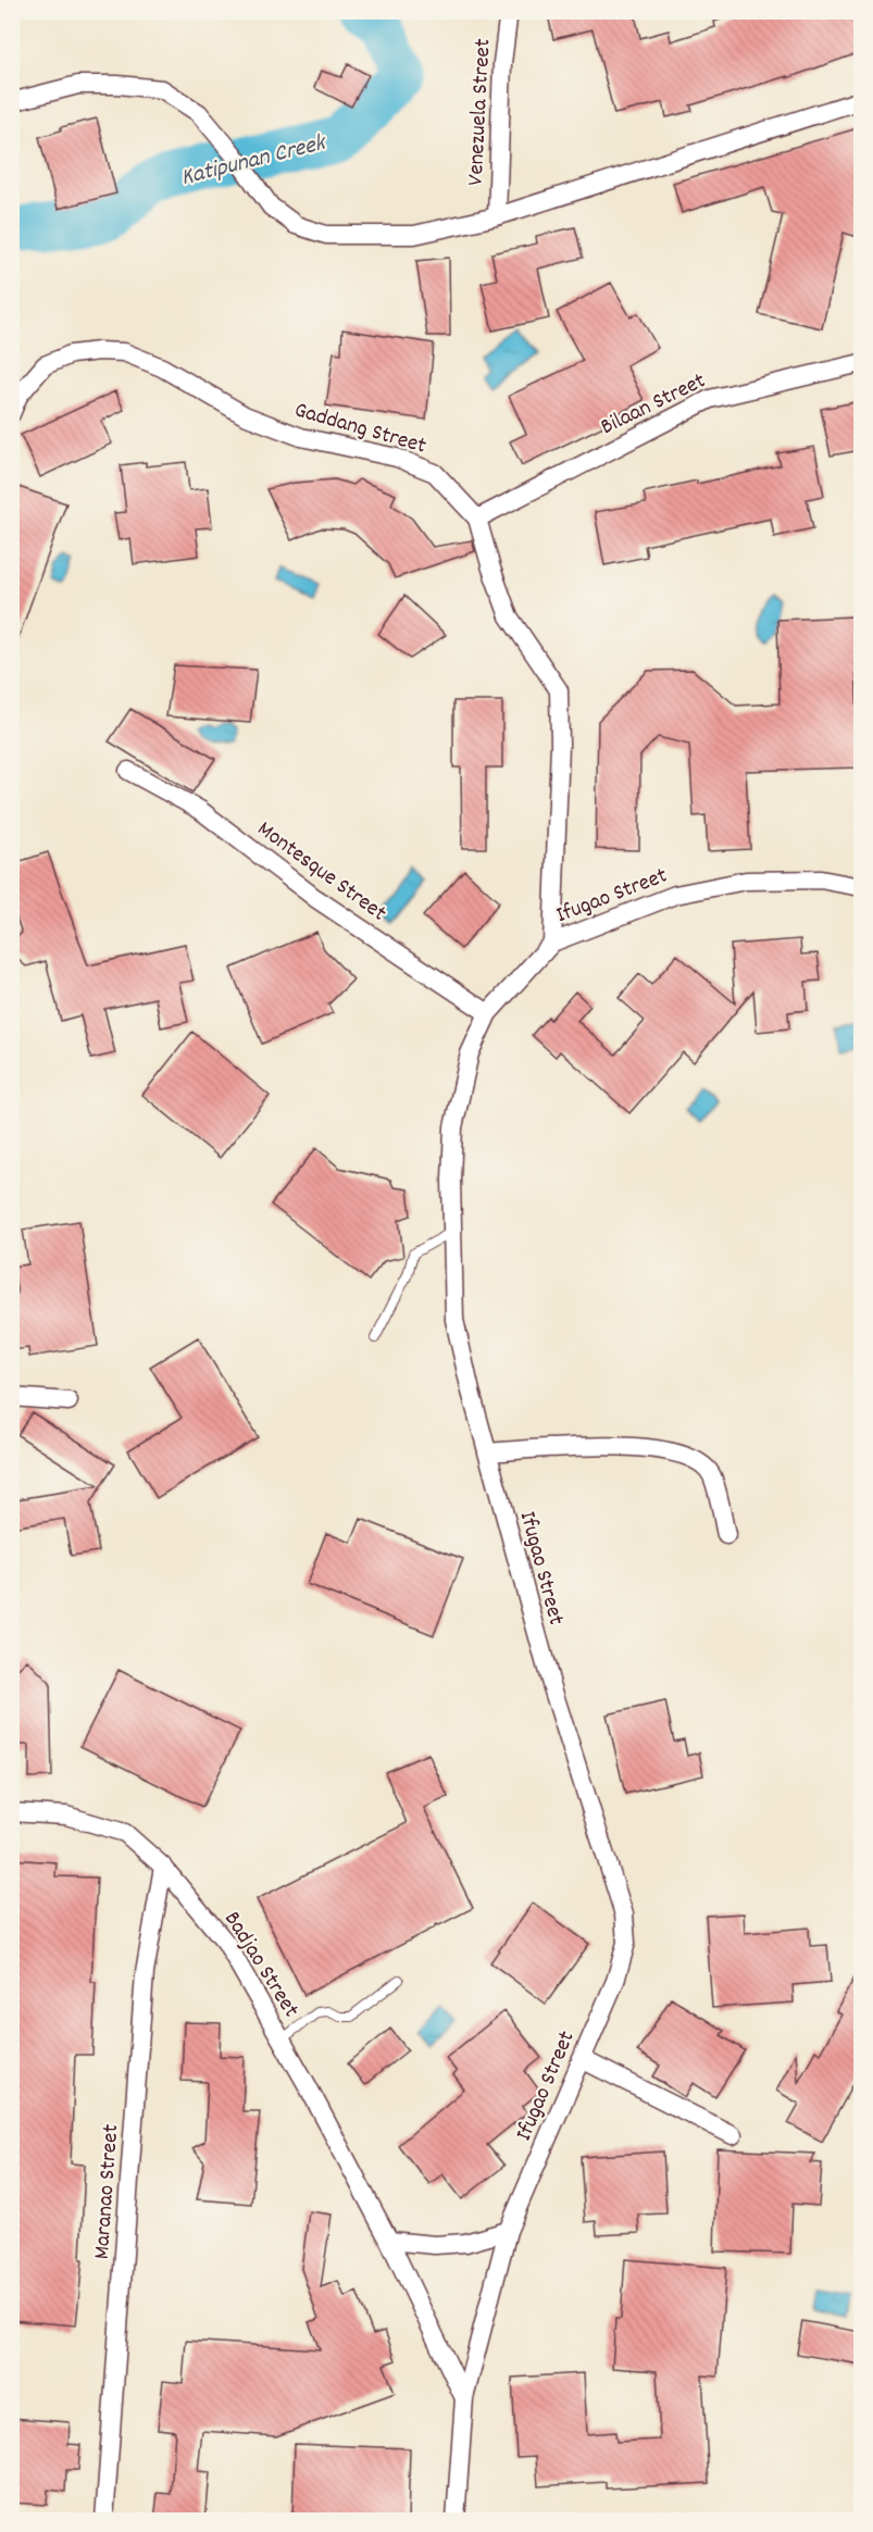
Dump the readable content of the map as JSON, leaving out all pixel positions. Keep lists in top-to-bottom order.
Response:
{
  "streets": {
    "street": [
      "Venezuela Street",
      "Bilaan Street",
      "Gaddang Street",
      "Montesque Street",
      "Ifugao Street",
      "Badjao Street",
      "Maranao Street"
    ]
  },
  "crossings": [
    ["Bilaan Street", "Gaddang Street"],
    ["Gaddang Street", "Ifugao Street"],
    ["Montesque Street", "Ifugao Street"],
    ["Ifugao Street", "Badjao Street"],
    ["Badjao Street", "Maranao Street"]
  ],
  "water": ["Katipunan Creek"]
}
